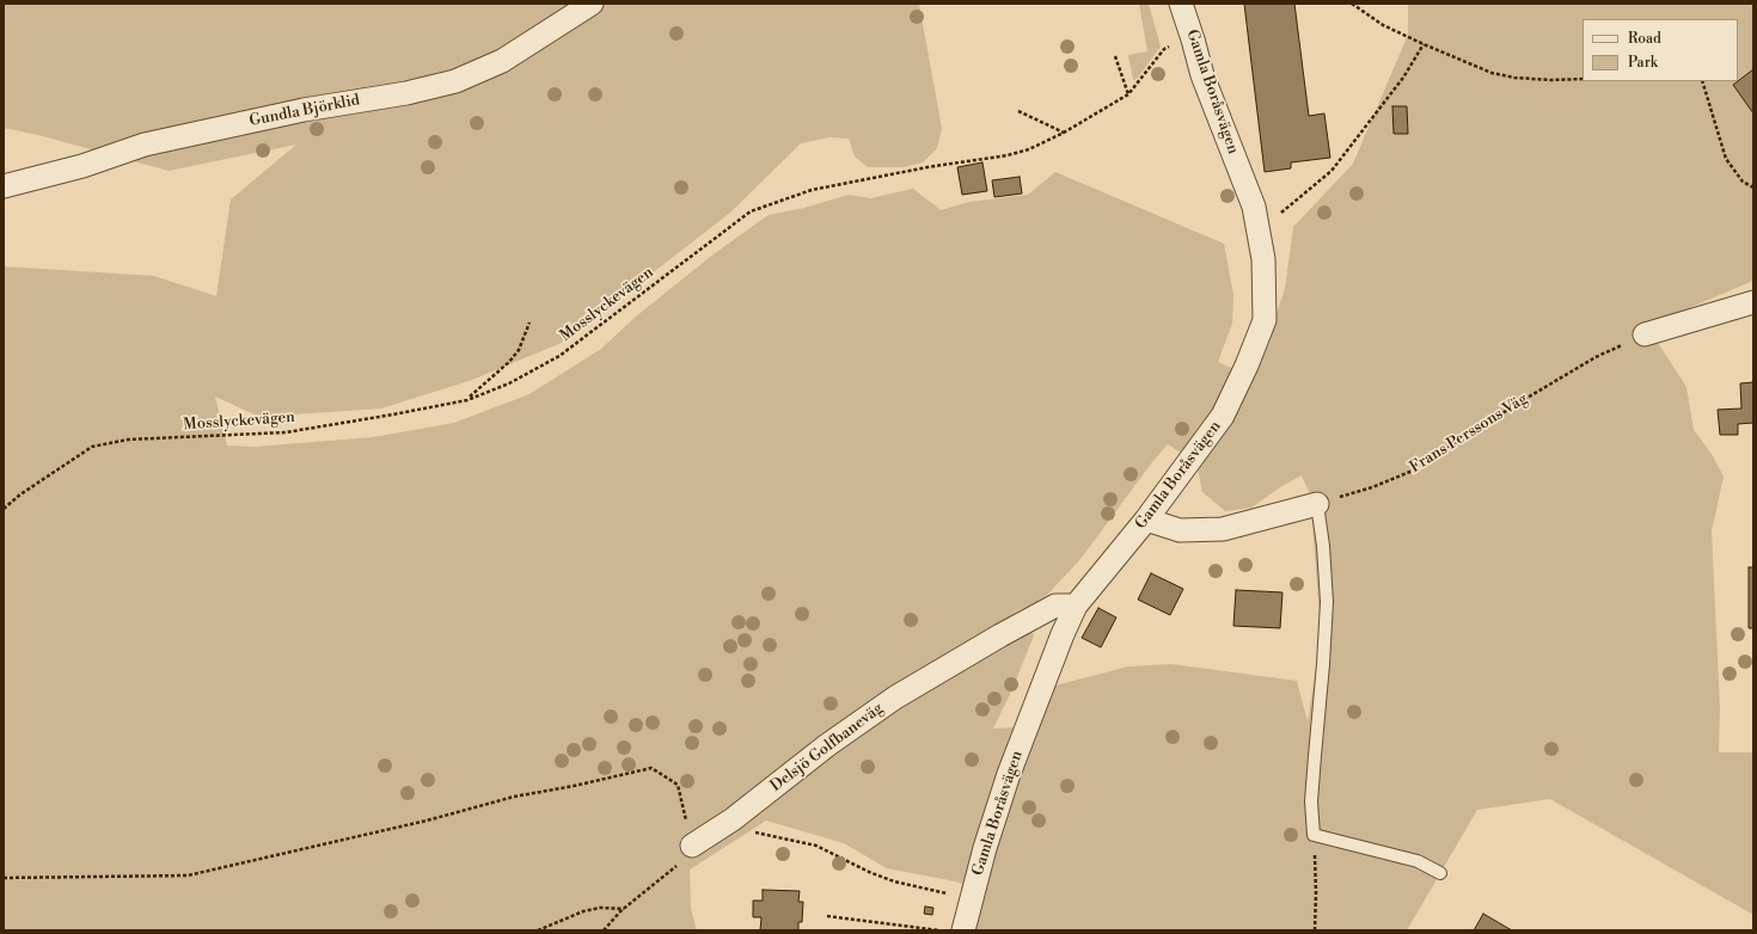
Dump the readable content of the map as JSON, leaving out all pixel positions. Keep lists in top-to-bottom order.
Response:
{
  "streets": {
    "street": ["Gamla Boråsvägen", "Gundla Björklid", "Delsjö Golfbaneväg"],
    "path": ["Mosslyckevägen", "Frans Perssons Väg"]
  },
  "crossings": [
    ["Gamla Boråsvägen", "Mosslyckevägen"],
    ["Gamla Boråsvägen", "Delsjö Golfbaneväg"]
  ],
  "legend": ["Road", "Park"]
}
